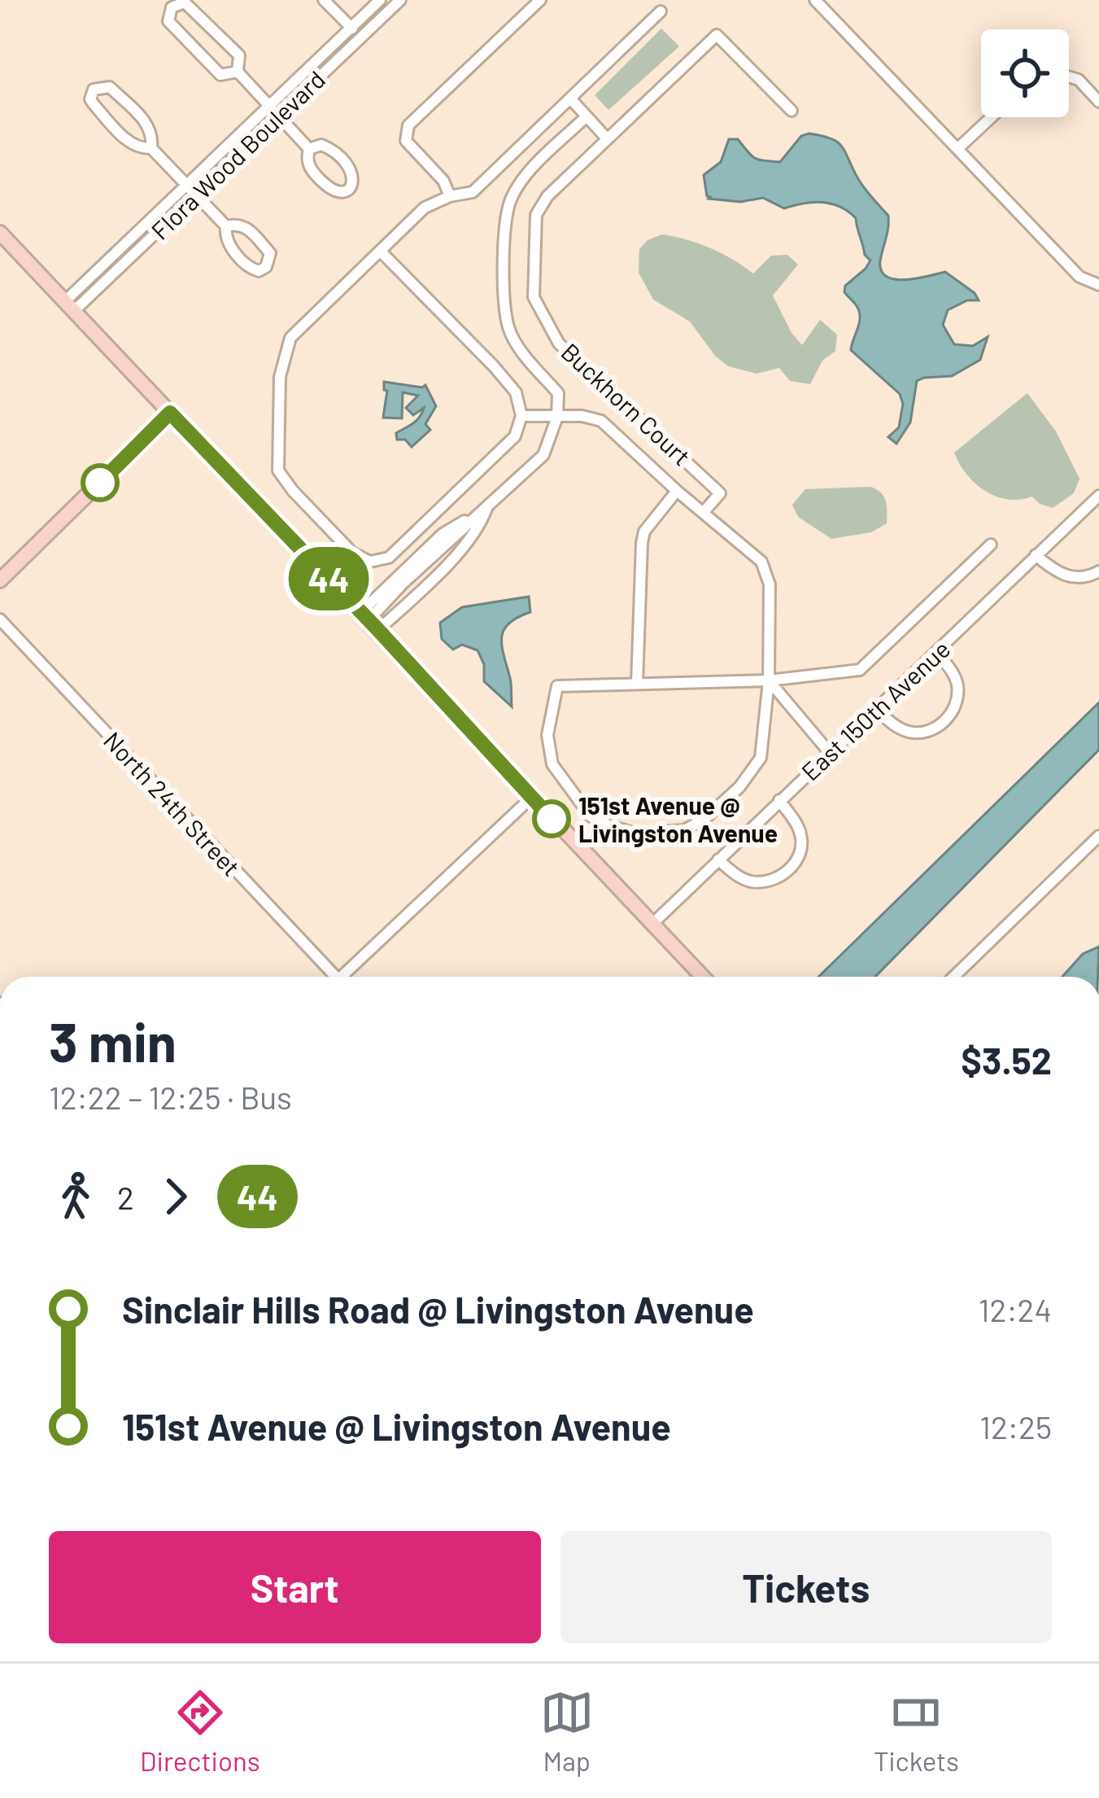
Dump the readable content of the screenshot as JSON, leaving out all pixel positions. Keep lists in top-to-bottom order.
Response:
{
  "streets": {
    "street": [
      "Flora Wood Boulevard",
      "Buckhorn Court",
      "East 150th Avenue",
      "North 24th Street"
    ]
  },
  "places": ["151st Avenue @ Livingston Avenue"],
  "lines": ["bus line 44"],
  "page": {
    "on_map": "44",
    "heading": ["3 min", "12:22 – 12:25 · Bus", "$3.52"],
    "legs": ["2", "44"],
    "list": [
      {
        "name": "Sinclair Hills Road @ Livingston Avenue",
        "value": "12:24"
      },
      {
        "name": "151st Avenue @ Livingston Avenue",
        "value": "12:25"
      }
    ],
    "buttons": ["Start", "Tickets"],
    "tabs": ["Directions", "Map", "Tickets"]
  }
}
